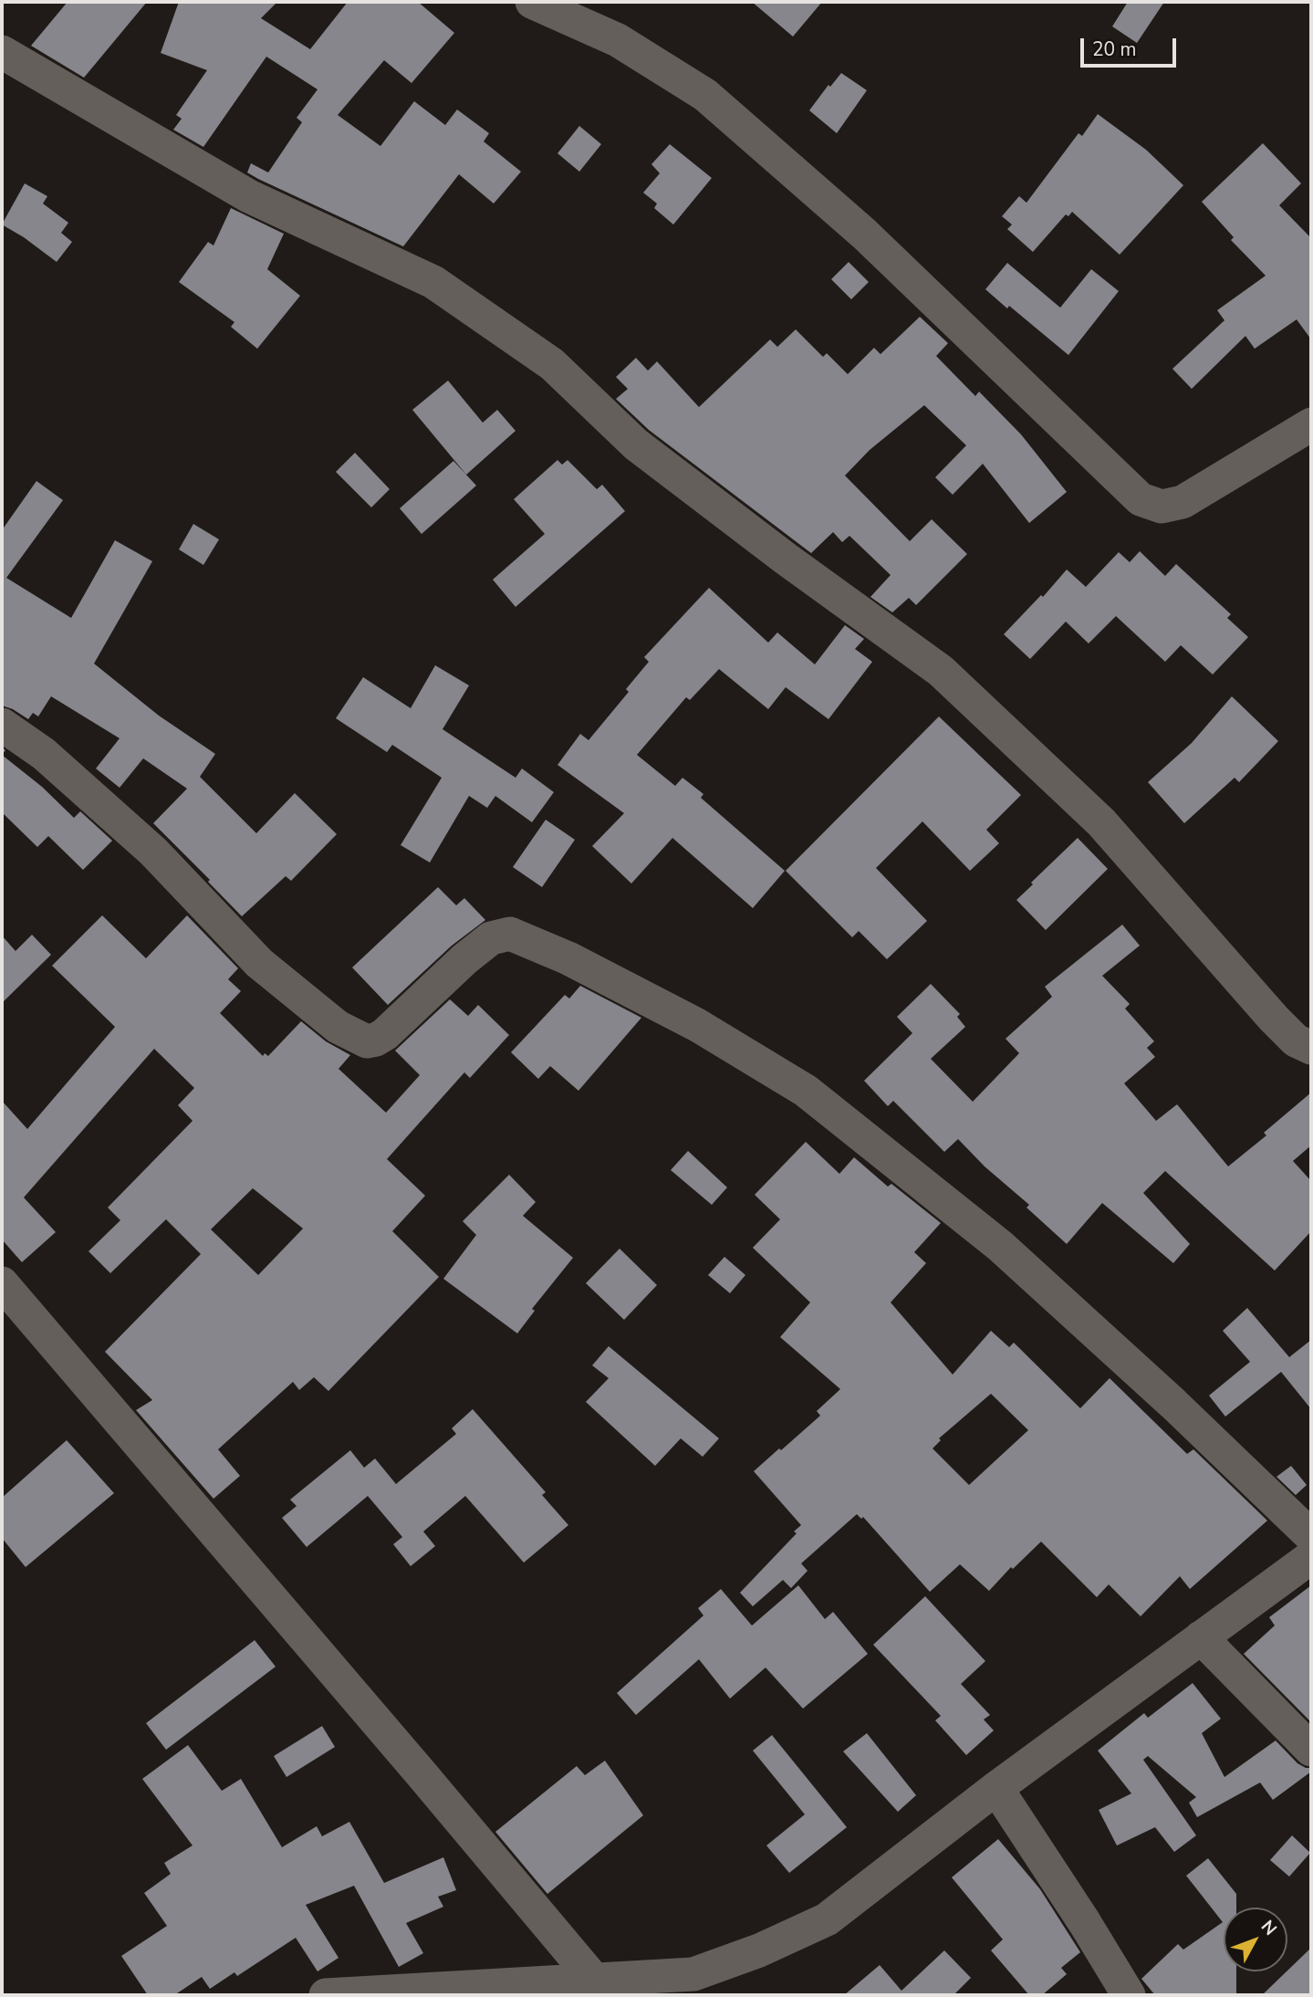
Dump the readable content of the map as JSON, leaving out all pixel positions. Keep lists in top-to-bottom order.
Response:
{
  "scale_bar": "20 m",
  "north": "top right"
}
